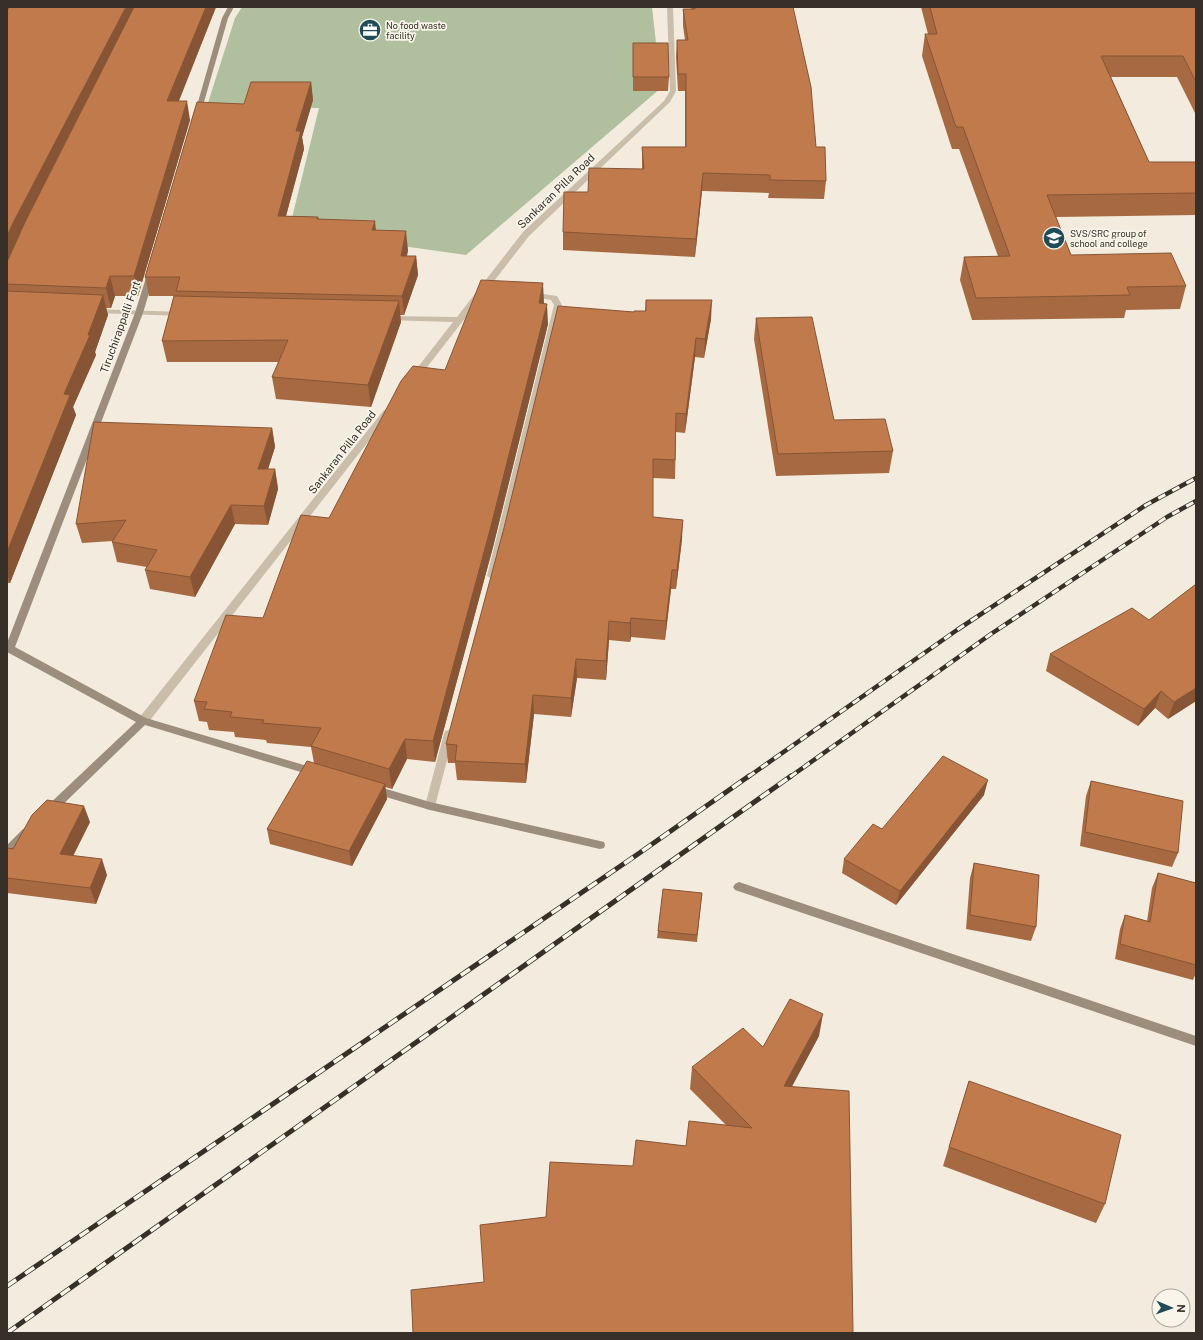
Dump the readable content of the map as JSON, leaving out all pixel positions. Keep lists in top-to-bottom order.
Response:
{
  "streets": {
    "street": ["Sankaran Pilla Road", "Tiruchirappalli Fort"]
  },
  "places": {
    "office": ["No food waste facility"],
    "school or university": ["SVS/SRC group of school and college"]
  },
  "north": "right"
}
